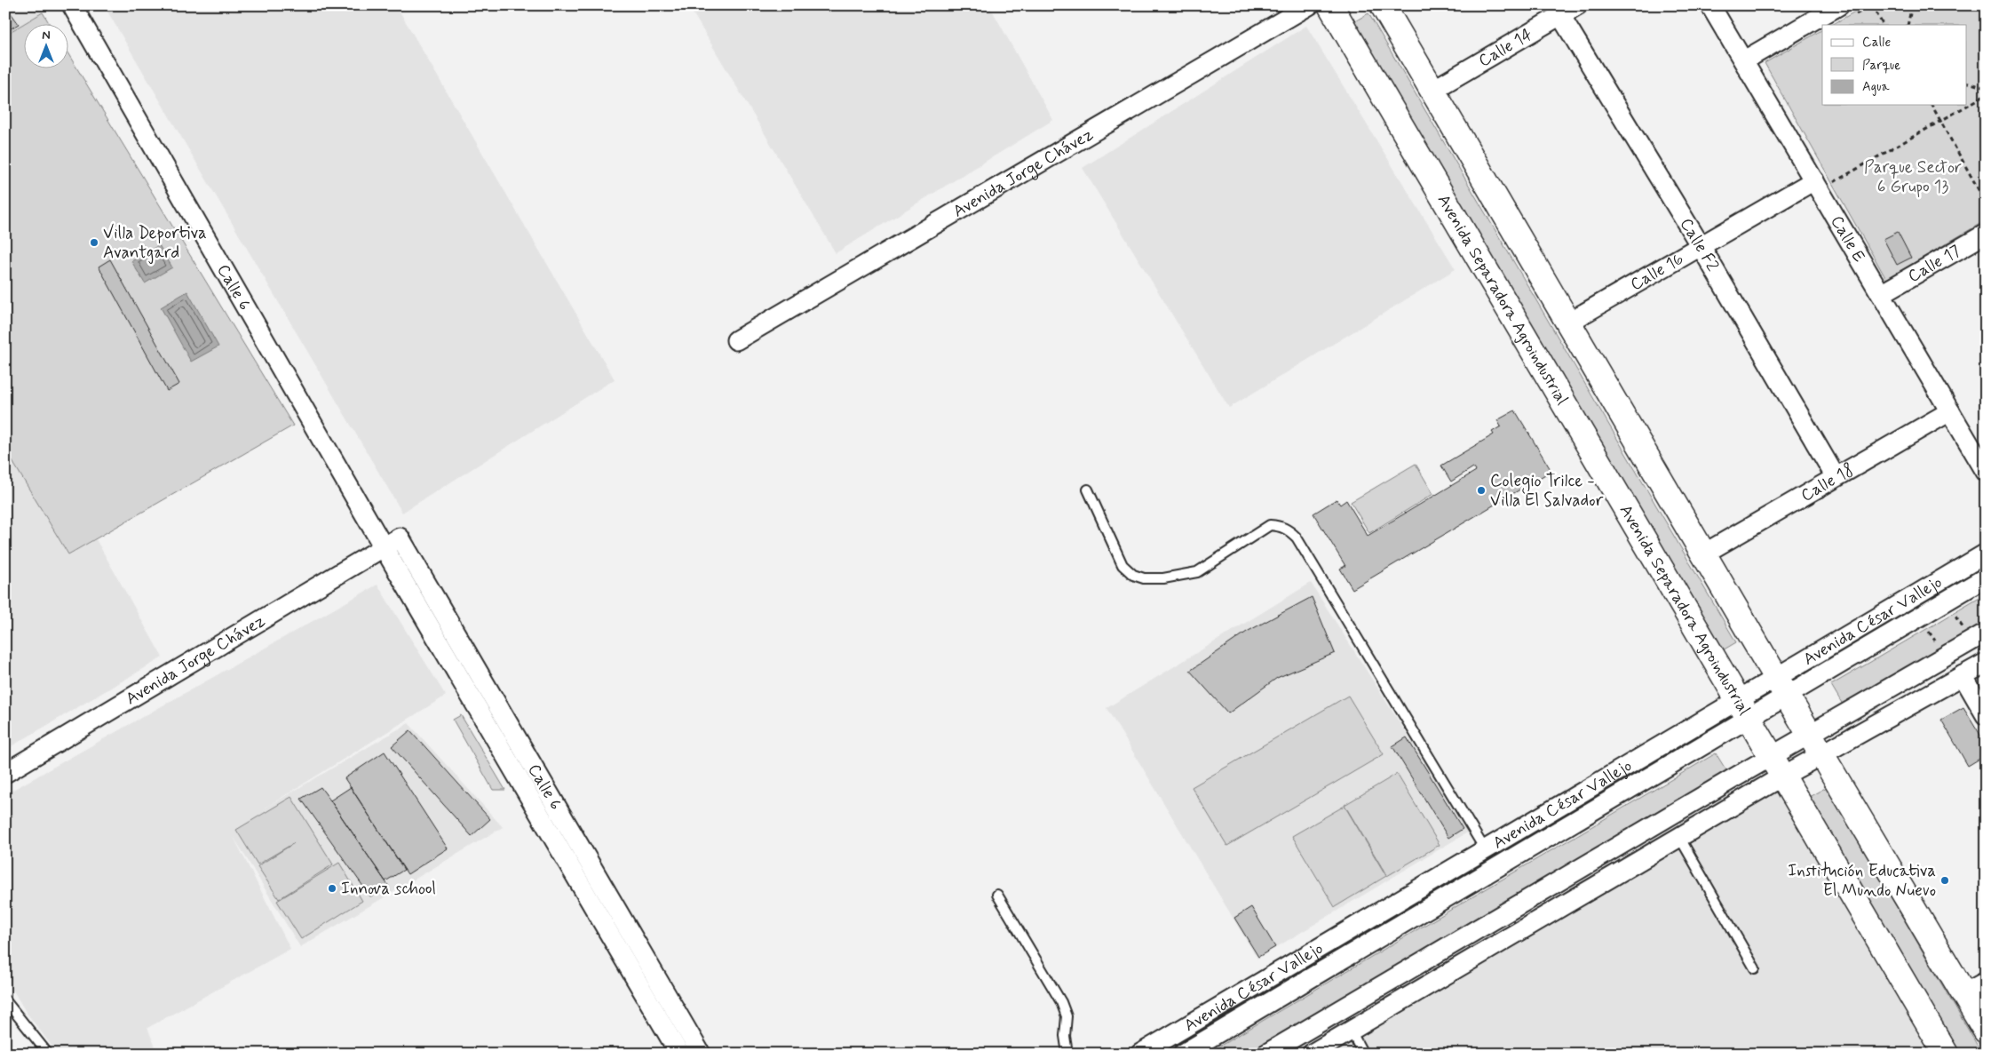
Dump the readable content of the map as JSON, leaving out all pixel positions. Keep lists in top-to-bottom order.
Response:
{
  "streets": {
    "street": [
      "Calle 14",
      "Avenida Jorge Chávez",
      "Calle E",
      "Calle F2",
      "Calle 17",
      "Calle 16",
      "Calle 6",
      "Avenida Separadora Agroindustrial",
      "Calle 18",
      "Avenida César Vallejo"
    ]
  },
  "crossings": [
    ["Calle 14", "Calle F2"],
    ["Avenida Jorge Chávez", "Calle 6"],
    ["Calle E", "Calle 17"],
    ["Calle E", "Calle 16"],
    ["Calle E", "Calle 18"],
    ["Calle F2", "Calle 16"],
    ["Calle F2", "Calle 18"],
    ["Avenida Separadora Agroindustrial", "Avenida César Vallejo"]
  ],
  "parks": ["Parque Sector 6 Grupo 13"],
  "places": [
    "Villa Deportiva Avantgard",
    "Colegio Trilce - Villa El Salvador",
    "Institución Educativa El Mundo Nuevo",
    "Innova school"
  ],
  "legend": ["Calle", "Parque", "Agua"],
  "north": "top"
}
